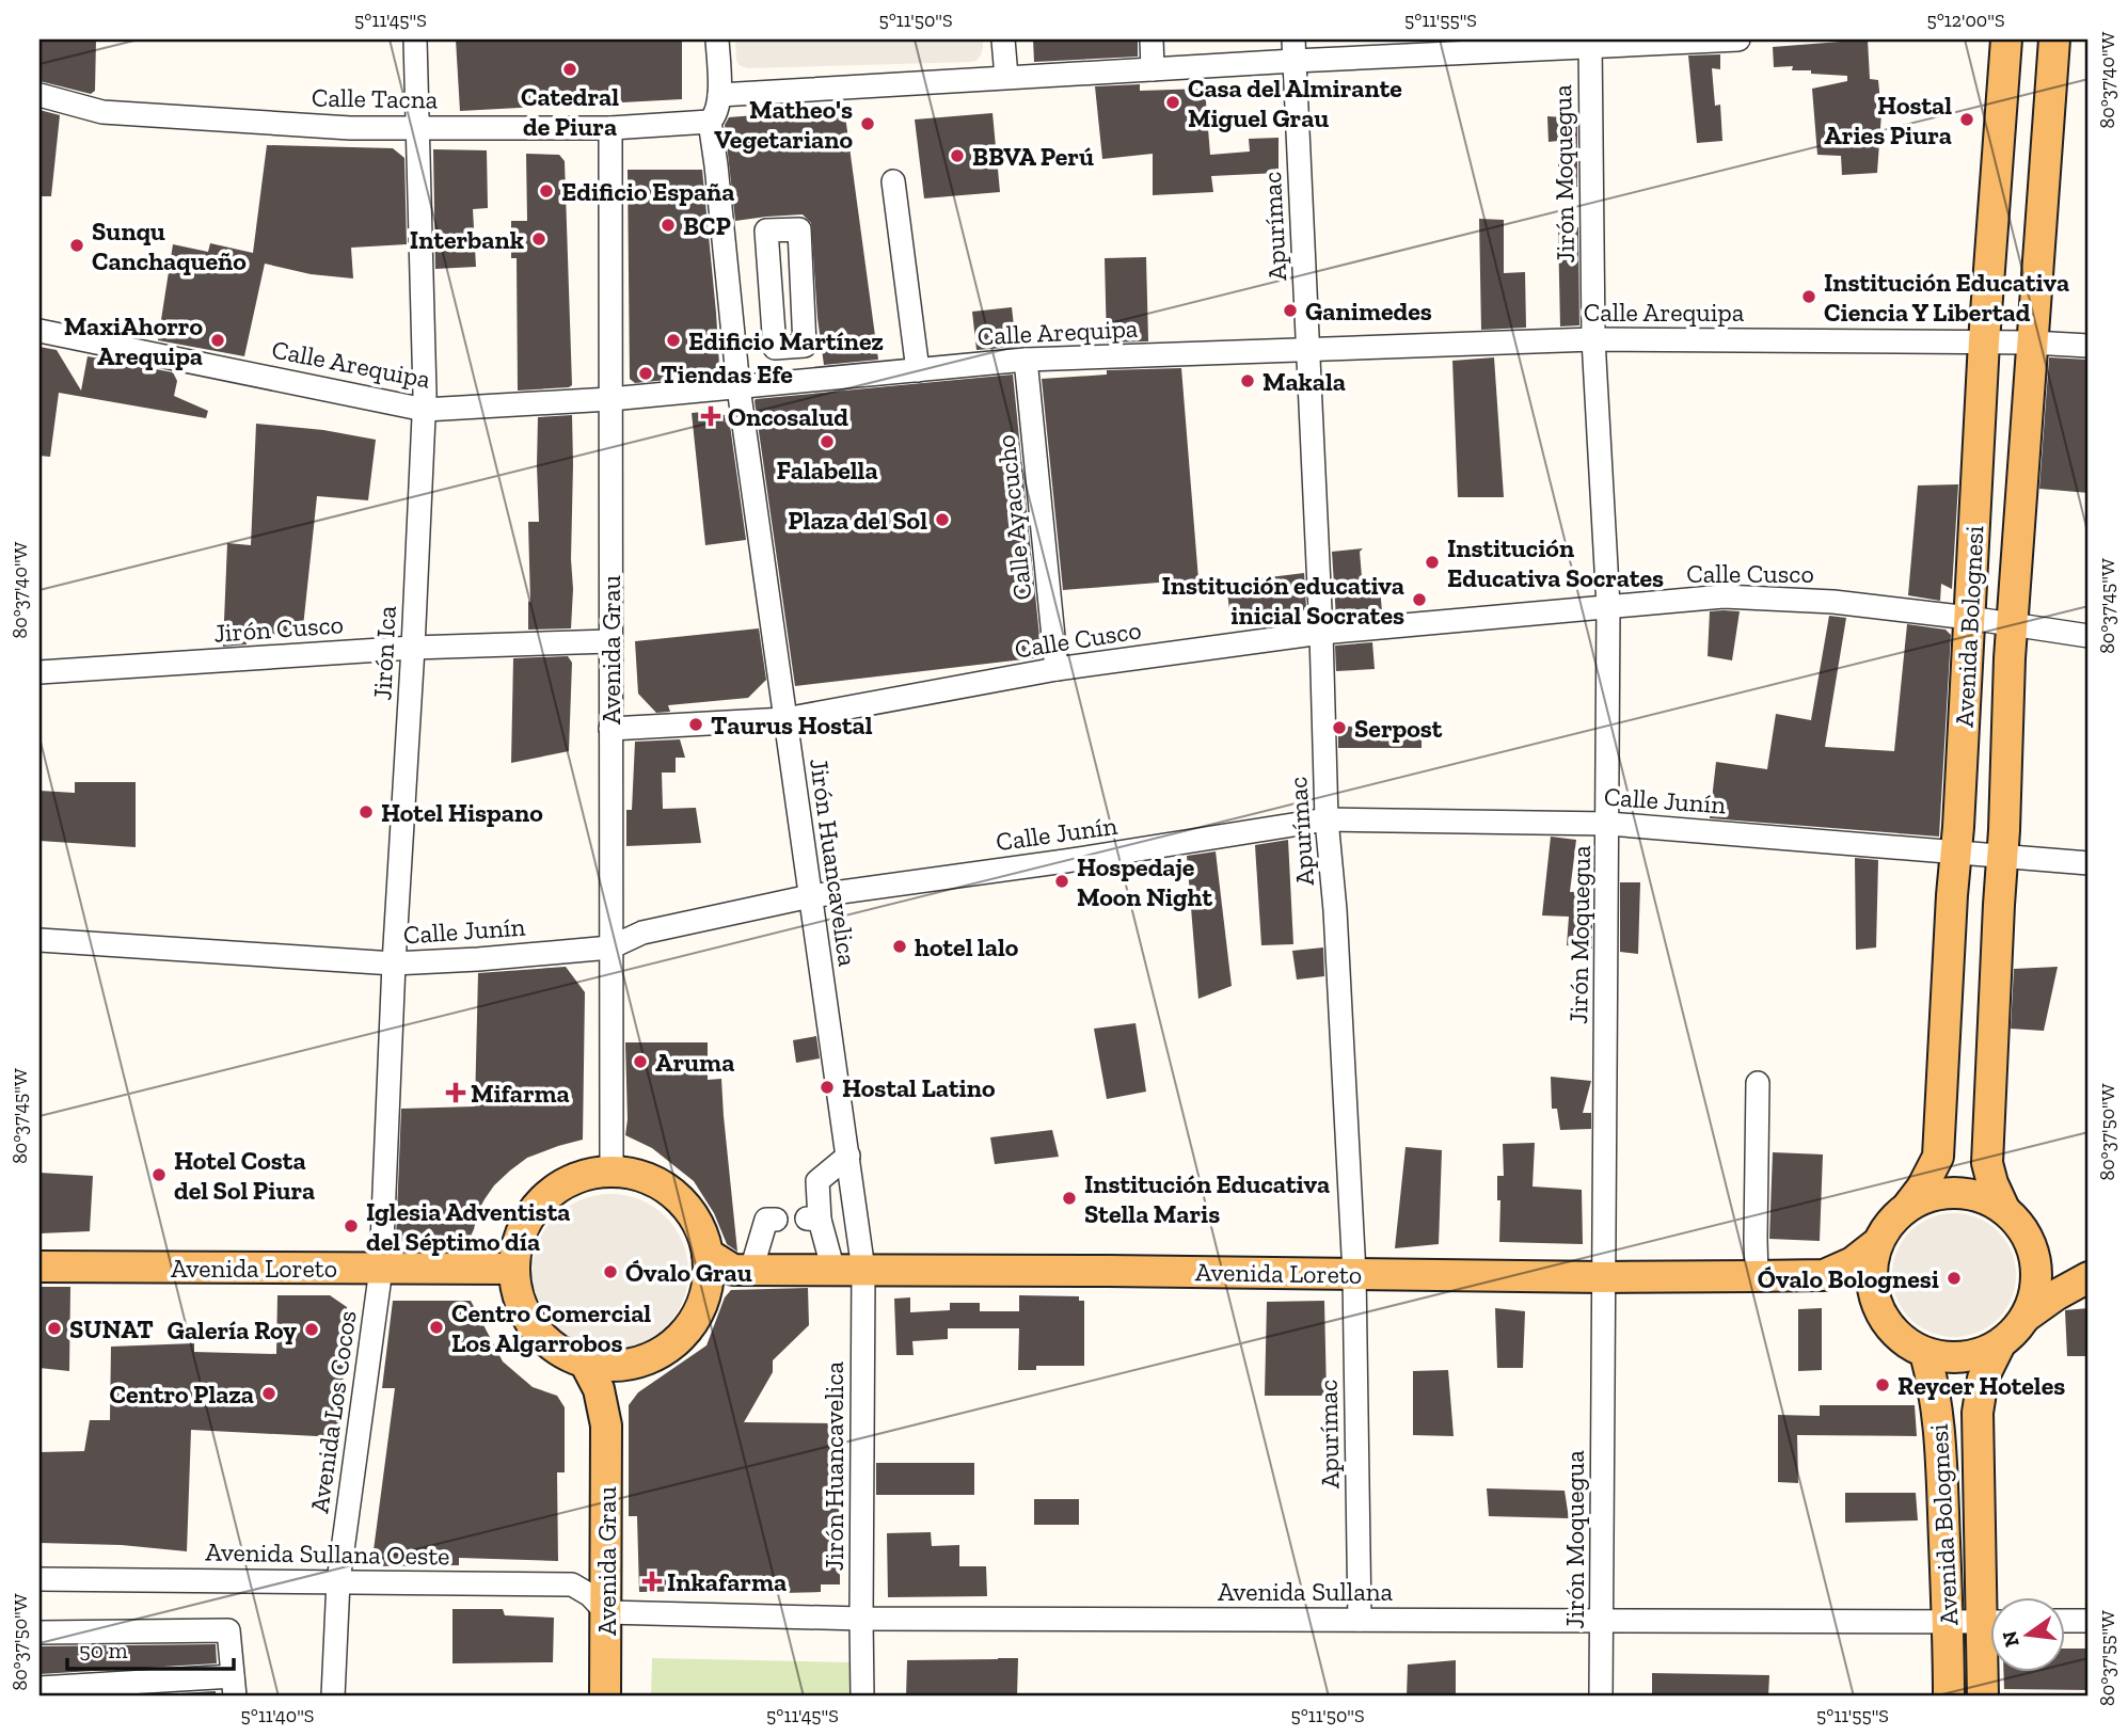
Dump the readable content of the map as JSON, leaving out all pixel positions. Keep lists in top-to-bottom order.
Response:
{
  "streets": {
    "main road": ["Avenida Bolognesi", "Avenida Grau", "Avenida Loreto"],
    "street": [
      "Calle Tacna",
      "Jirón Moquegua",
      "Apurímac",
      "Calle Arequipa",
      "Calle Ayacucho",
      "Calle Cusco",
      "Jirón Cusco",
      "Jirón Ica",
      "Calle Junín",
      "Jirón Huancavelica",
      "Avenida Los Cocos",
      "Avenida Sullana Oeste",
      "Avenida Sullana"
    ]
  },
  "crossings": [
    ["Calle Tacna", "Avenida Grau"],
    ["Calle Tacna", "Jirón Ica"],
    ["Calle Tacna", "Jirón Huancavelica"],
    ["Jirón Moquegua", "Calle Arequipa"],
    ["Jirón Moquegua", "Calle Cusco"],
    ["Jirón Moquegua", "Calle Junín"],
    ["Jirón Moquegua", "Avenida Loreto"],
    ["Jirón Moquegua", "Avenida Sullana"],
    ["Apurímac", "Calle Arequipa"],
    ["Apurímac", "Calle Cusco"],
    ["Apurímac", "Calle Junín"],
    ["Apurímac", "Avenida Loreto"],
    ["Apurímac", "Avenida Sullana"],
    ["Calle Arequipa", "Calle Ayacucho"],
    ["Calle Arequipa", "Avenida Bolognesi"],
    ["Calle Arequipa", "Avenida Grau"],
    ["Calle Arequipa", "Jirón Ica"],
    ["Calle Arequipa", "Jirón Huancavelica"],
    ["Calle Ayacucho", "Calle Cusco"],
    ["Calle Cusco", "Avenida Bolognesi"],
    ["Calle Cusco", "Avenida Grau"],
    ["Calle Cusco", "Jirón Huancavelica"],
    ["Avenida Bolognesi", "Calle Junín"],
    ["Avenida Bolognesi", "Avenida Loreto"],
    ["Avenida Bolognesi", "Avenida Sullana"],
    ["Jirón Cusco", "Avenida Grau"],
    ["Jirón Cusco", "Jirón Ica"],
    ["Avenida Grau", "Calle Junín"],
    ["Avenida Grau", "Avenida Loreto"],
    ["Avenida Grau", "Avenida Sullana Oeste"],
    ["Avenida Grau", "Avenida Sullana"],
    ["Jirón Ica", "Calle Junín"],
    ["Jirón Ica", "Avenida Loreto"],
    ["Jirón Ica", "Avenida Los Cocos"],
    ["Calle Junín", "Jirón Huancavelica"],
    ["Jirón Huancavelica", "Avenida Loreto"],
    ["Jirón Huancavelica", "Avenida Sullana"],
    ["Avenida Loreto", "Avenida Los Cocos"],
    ["Avenida Los Cocos", "Avenida Sullana Oeste"],
    ["Avenida Sullana Oeste", "Avenida Sullana"]
  ],
  "places": {
    "other": [
      "Catedral de Piura",
      "Casa del Almirante Miguel Grau",
      "Hostal Aries Piura",
      "Matheo's Vegetariano",
      "BBVA Perú",
      "Edificio España",
      "BCP",
      "Interbank",
      "Sunqu Canchaqueño",
      "Institución Educativa Ciencia Y Libertad",
      "Ganimedes",
      "MaxiAhorro Arequipa",
      "Edificio Martínez",
      "Tiendas Efe",
      "Makala",
      "Falabella",
      "Plaza del Sol",
      "Institución Educativa Socrates",
      "Institución educativa inicial Socrates",
      "Taurus Hostal",
      "Serpost",
      "Hotel Hispano",
      "Hospedaje Moon Night",
      "hotel lalo",
      "Aruma",
      "Hostal Latino",
      "Hotel Costa del Sol Piura",
      "Institución Educativa Stella Maris",
      "Iglesia Adventista del Séptimo día",
      "Óvalo Grau",
      "Óvalo Bolognesi",
      "Centro Comercial Los Algarrobos",
      "SUNAT",
      "Galería Roy",
      "Reycer Hoteles",
      "Centro Plaza"
    ],
    "health": ["Oncosalud", "Mifarma", "Inkafarma"]
  },
  "scale_bar": "50 m",
  "north": "left",
  "coordinates": [
    "5°11'45\"S",
    "5°11'50\"S",
    "5°11'55\"S",
    "5°12'00\"S",
    "80°37'40\"W",
    "80°37'45\"W",
    "80°37'50\"W",
    "80°37'55\"W",
    "5°11'40\"S"
  ]
}
